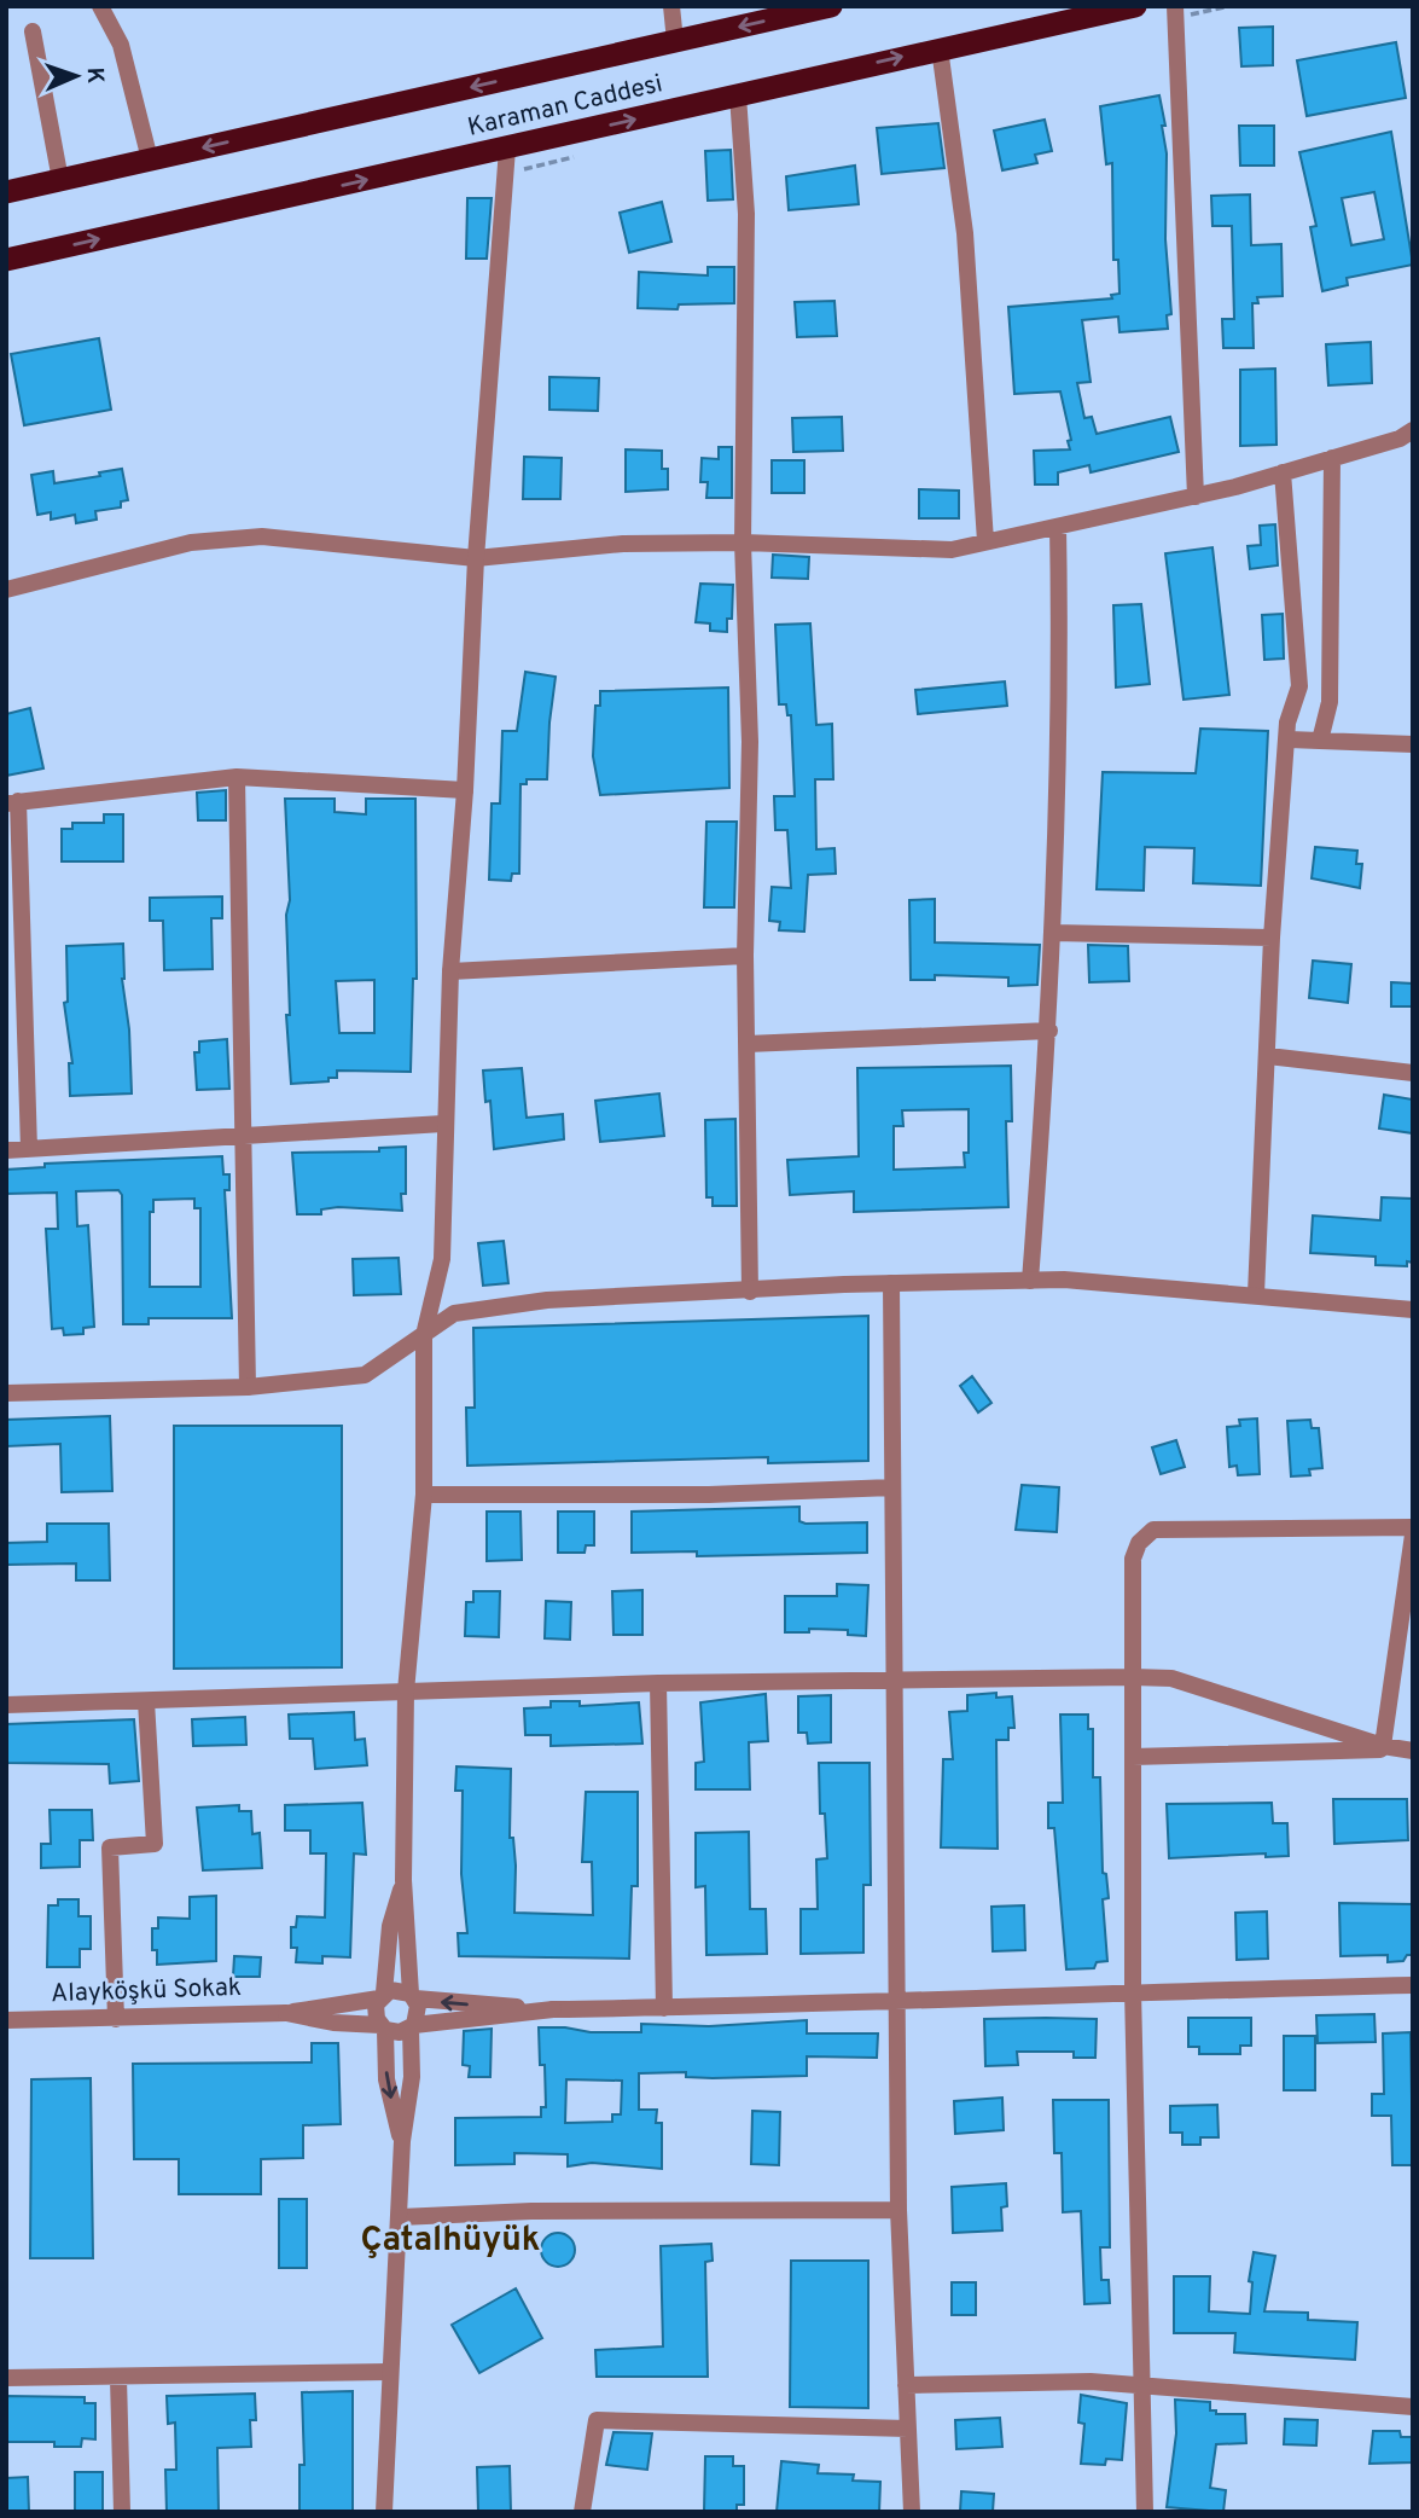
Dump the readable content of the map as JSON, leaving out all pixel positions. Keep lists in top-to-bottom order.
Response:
{
  "streets": {
    "highway": ["Karaman Caddesi"],
    "street": ["Alayköşkü Sokak"]
  },
  "districts": ["Çatalhüyük"],
  "north": "right"
}
